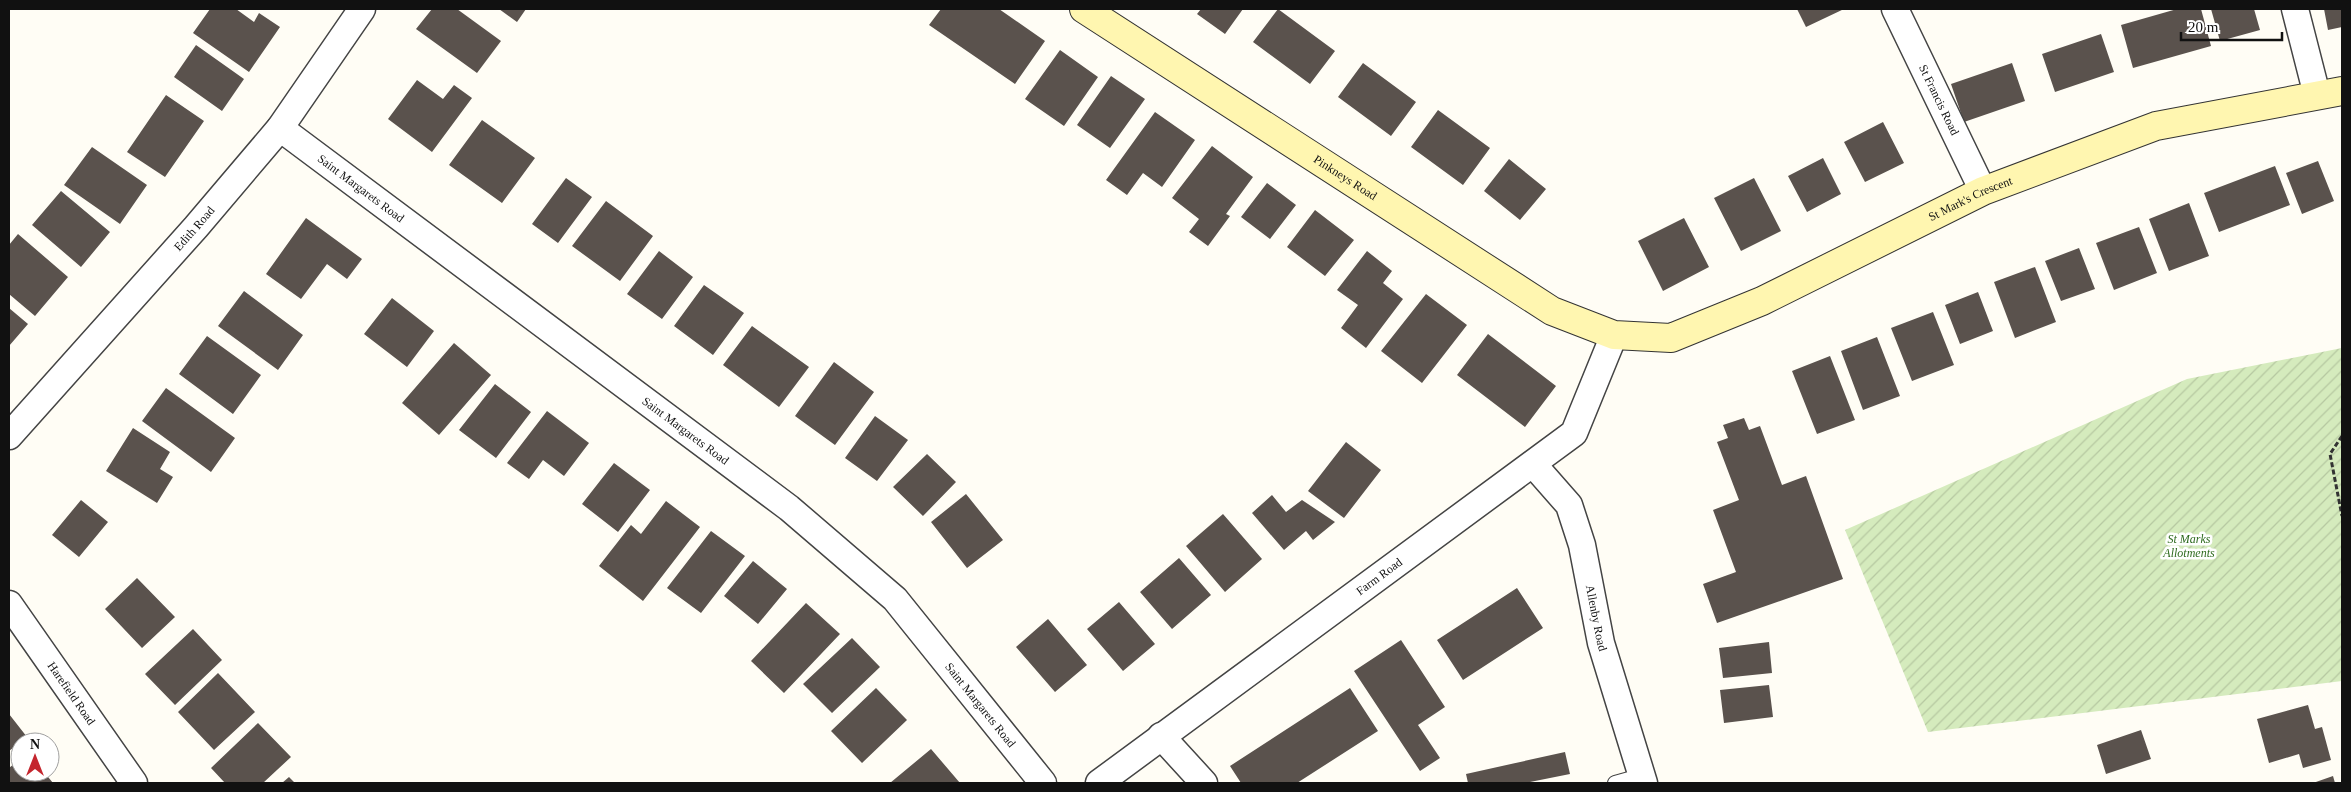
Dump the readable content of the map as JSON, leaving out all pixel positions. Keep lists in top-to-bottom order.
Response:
{
  "streets": {
    "street": [
      "St Francis Road",
      "Pinkneys Road",
      "Saint Margarets Road",
      "St Mark's Crescent",
      "Edith Road",
      "Farm Road",
      "Allenby Road",
      "Harefield Road"
    ]
  },
  "crossings": [
    ["St Francis Road", "St Mark's Crescent"],
    ["Pinkneys Road", "St Mark's Crescent"],
    ["Pinkneys Road", "Farm Road"],
    ["Saint Margarets Road", "Edith Road"],
    ["St Mark's Crescent", "Farm Road"],
    ["Farm Road", "Allenby Road"]
  ],
  "parks": ["St Marks Allotments"],
  "scale_bar": "20 m",
  "north": "top"
}
